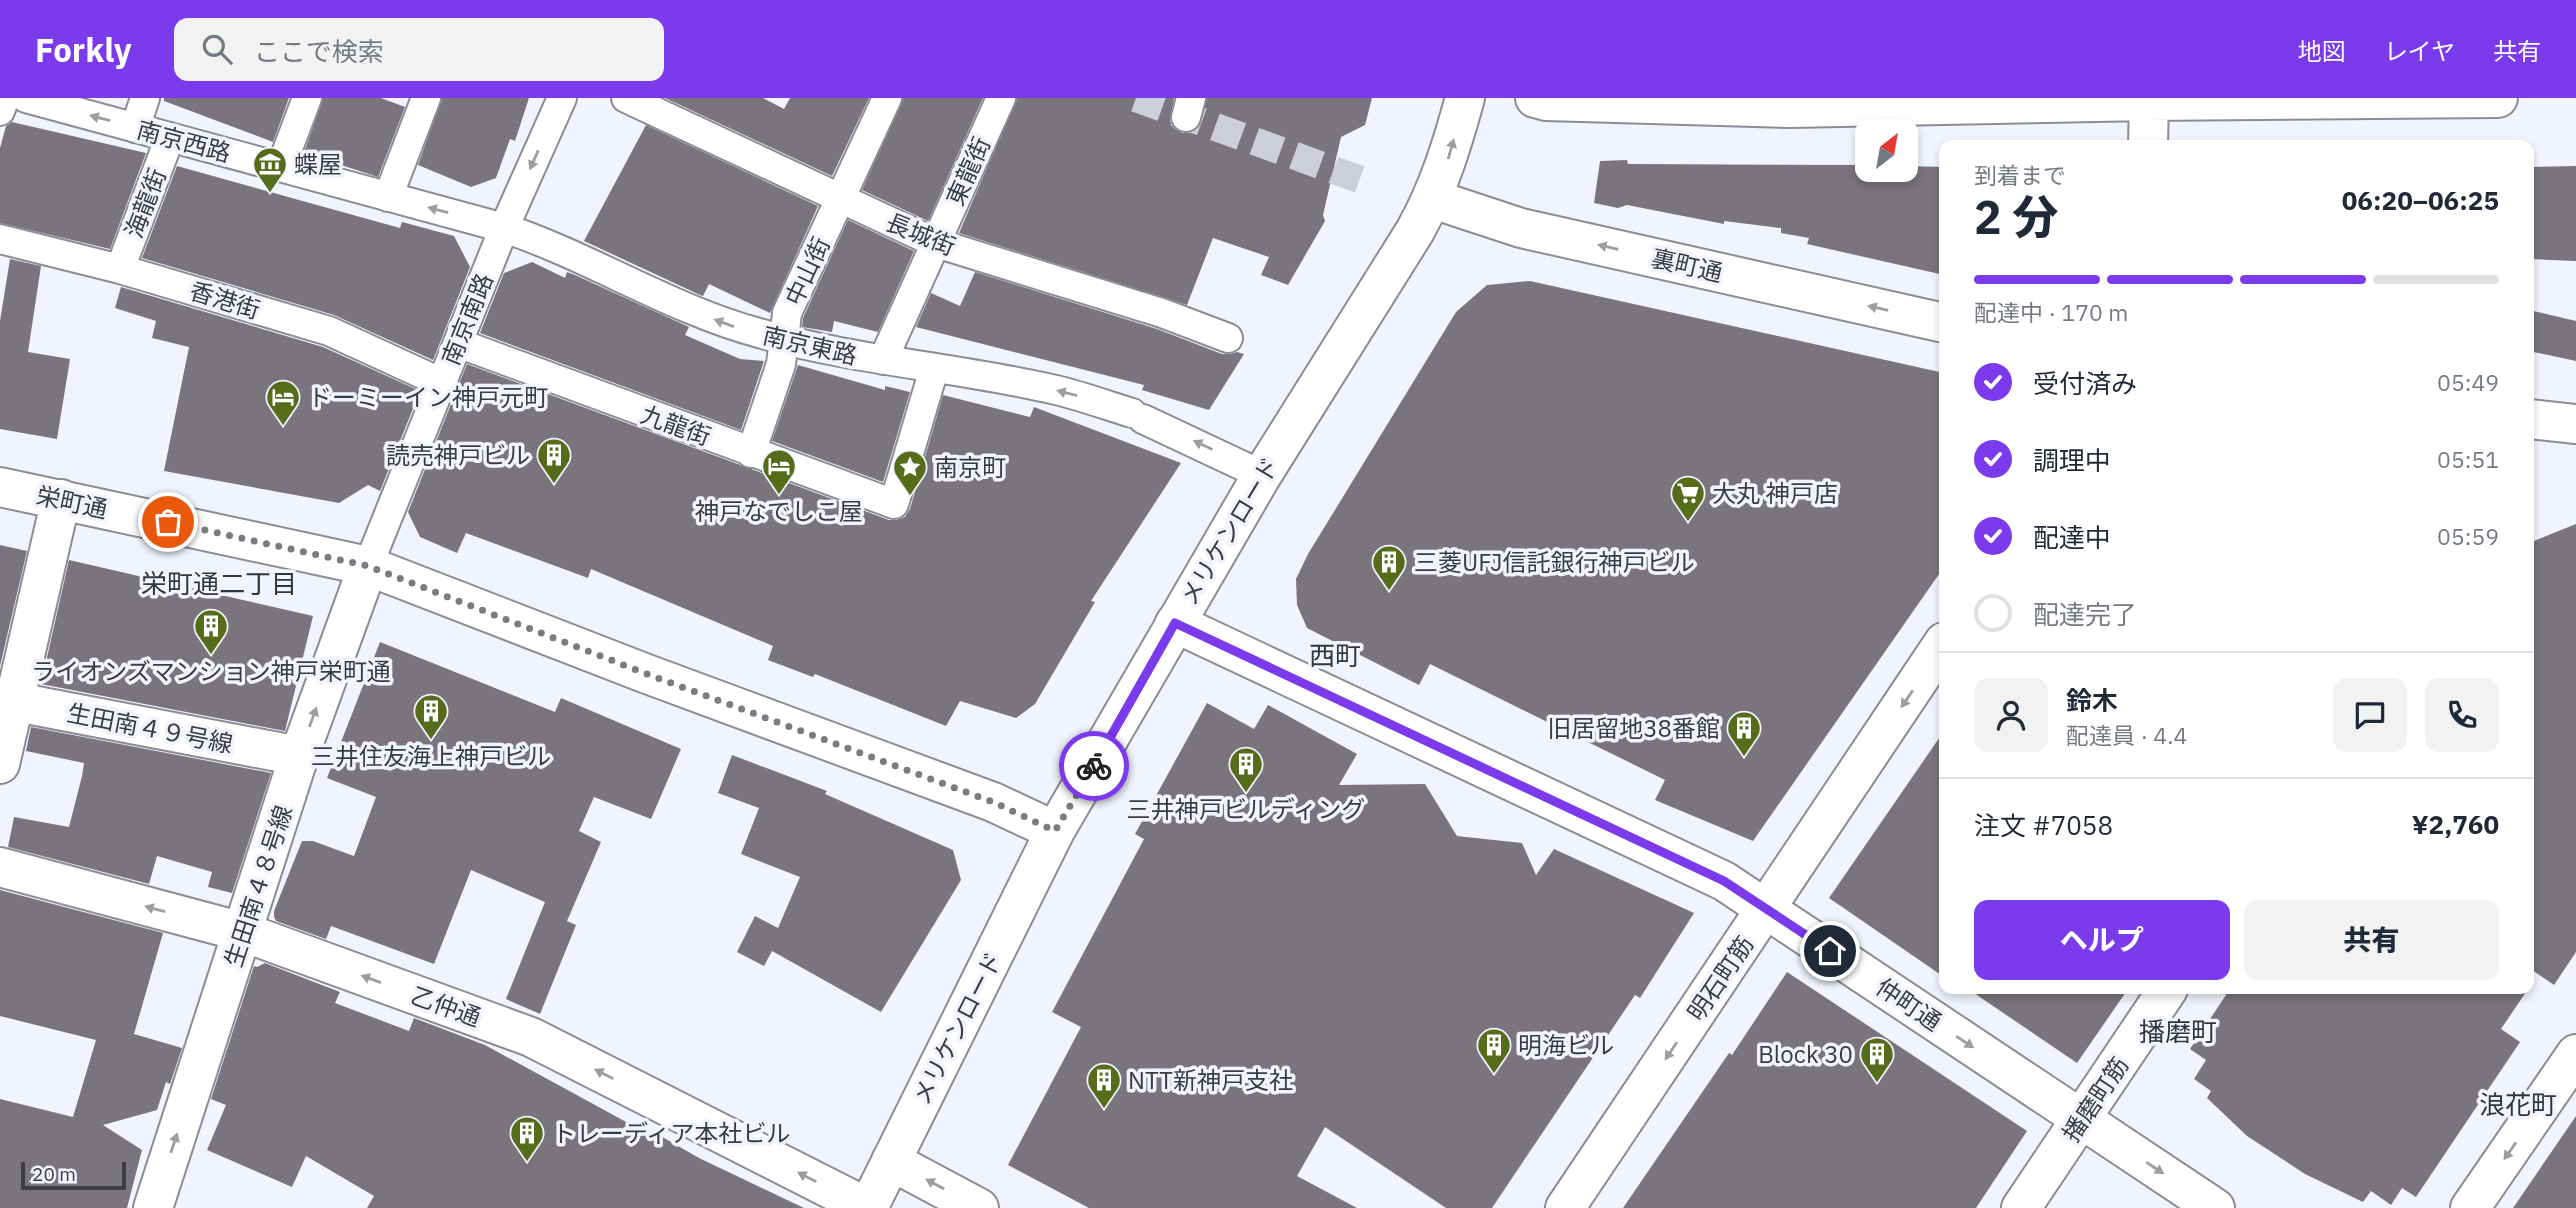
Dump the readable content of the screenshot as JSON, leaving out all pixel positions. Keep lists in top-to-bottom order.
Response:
{
  "streets": {
    "street": [
      "南京西路",
      "東龍街",
      "海龍街",
      "長城街",
      "裏町通",
      "中山街",
      "香港街",
      "南京南路",
      "南京東路",
      "九龍街",
      "栄町通",
      "メリケンロード",
      "生田南４９号線",
      "生田南４８号線",
      "明石町筋",
      "仲町通",
      "乙仲通",
      "播磨町筋"
    ]
  },
  "crossings": [
    ["南京西路", "海龍街"],
    ["南京西路", "南京南路"],
    ["南京西路", "南京東路"],
    ["東龍街", "長城街"],
    ["東龍街", "南京東路"],
    ["海龍街", "香港街"],
    ["長城街", "中山街"],
    ["裏町通", "メリケンロード"],
    ["中山街", "南京東路"],
    ["中山街", "九龍街"],
    ["香港街", "南京南路"],
    ["南京南路", "南京東路"],
    ["南京南路", "九龍街"],
    ["南京南路", "栄町通"],
    ["南京南路", "生田南４８号線"],
    ["南京東路", "九龍街"],
    ["南京東路", "メリケンロード"],
    ["栄町通", "メリケンロード"],
    ["栄町通", "生田南４８号線"],
    ["メリケンロード", "仲町通"],
    ["メリケンロード", "乙仲通"],
    ["生田南４９号線", "生田南４８号線"],
    ["生田南４８号線", "乙仲通"],
    ["明石町筋", "仲町通"],
    ["仲町通", "播磨町筋"]
  ],
  "one_way": [
    "南京西路",
    "南京東路",
    "明石町筋",
    "仲町通",
    "乙仲通"
  ],
  "districts": [
    "栄町通二丁目",
    "西町",
    "播磨町",
    "浪花町"
  ],
  "places": {
    "museum": ["蝶屋"],
    "hotel": ["ドーミーイン神戸元町", "神戸なでしこ屋"],
    "building": [
      "読売神戸ビル",
      "三菱UFJ信託銀行神戸ビル",
      "ライオンズマンション神戸栄町通",
      "三井住友海上神戸ビル",
      "旧居留地38番館",
      "三井神戸ビルディング",
      "明海ビル",
      "Block 30",
      "NTT新神戸支社",
      "トレーディア本社ビル"
    ],
    "place": ["南京町"],
    "supermarket": ["大丸 神戸店"]
  },
  "scale_bar": "20 m",
  "north": "top right",
  "page": {
    "header": "Forkly",
    "search": "ここで検索",
    "nav": ["地図", "レイヤ", "共有"],
    "heading": ["2 分", "到着まで", "06:20–06:25"],
    "panel": [
      "鈴木",
      "配達員 · 4.4",
      "注文 #7058",
      "¥2,760"
    ],
    "bar": "配達中 · 170 m",
    "list": [
      ["受付済み", "05:49"],
      ["調理中", "05:51"],
      ["配達中", "05:59"],
      "配達完了"
    ],
    "buttons": ["ヘルプ", "共有"],
    "scale": "20 m"
  }
}
